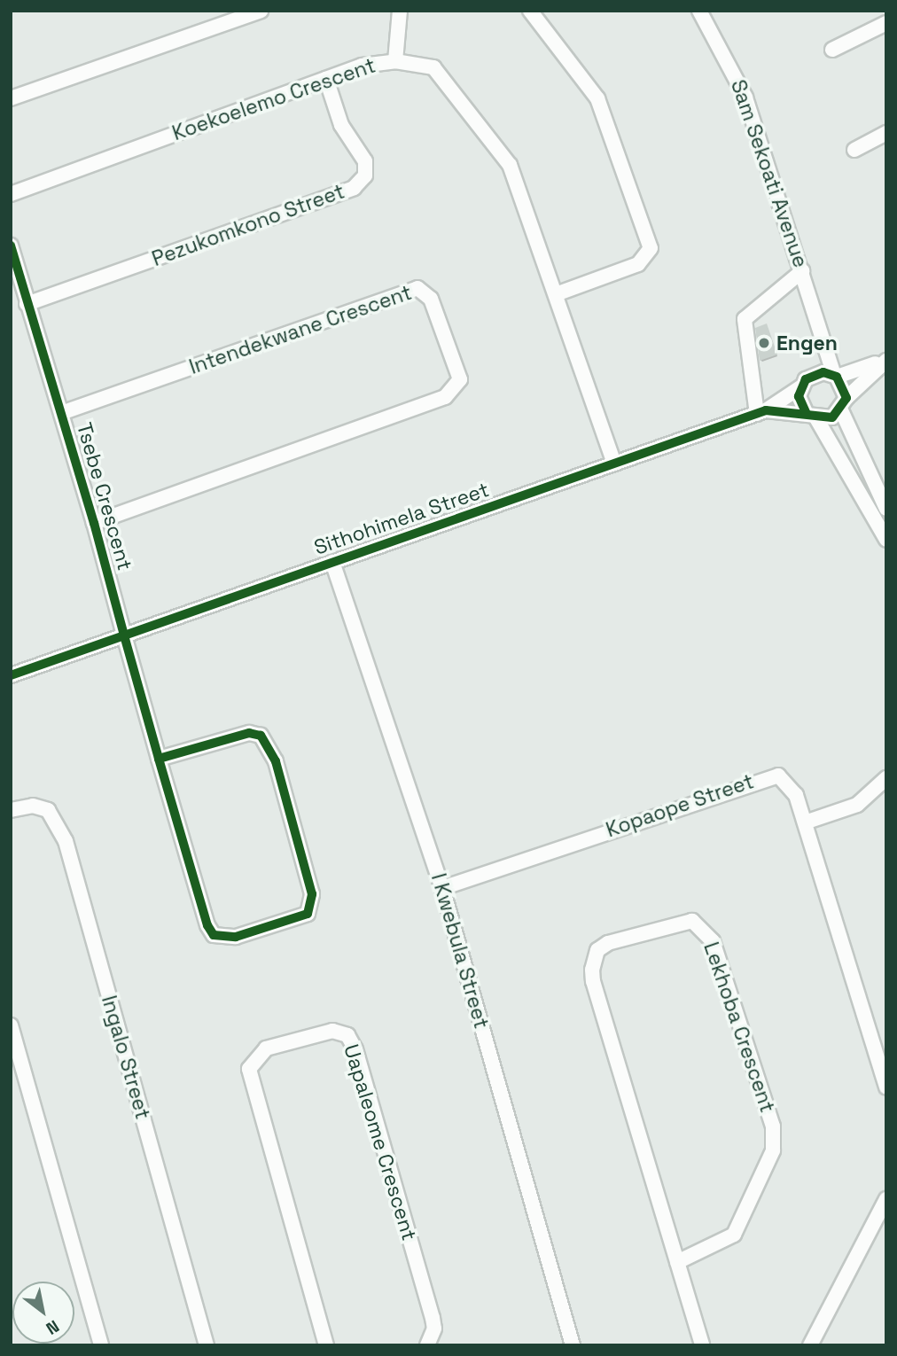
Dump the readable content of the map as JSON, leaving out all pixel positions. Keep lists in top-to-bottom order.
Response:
{
  "streets": {
    "street": [
      "Koekoelemo Crescent",
      "Sam Sekoati Avenue",
      "Pezukomkono Street",
      "Intendekwane Crescent",
      "Tsebe Crescent",
      "Sithohimela Street",
      "Kopaope Street",
      "I Kwebula Street",
      "Lekhoba Crescent",
      "Ingalo Street",
      "Uapaleome Crescent"
    ]
  },
  "crossings": [
    ["Koekoelemo Crescent", "Pezukomkono Street"],
    ["Koekoelemo Crescent", "Sithohimela Street"],
    ["Pezukomkono Street", "Tsebe Crescent"],
    ["Intendekwane Crescent", "Tsebe Crescent"],
    ["Tsebe Crescent", "Sithohimela Street"],
    ["Sithohimela Street", "I Kwebula Street"],
    ["Kopaope Street", "I Kwebula Street"]
  ],
  "places": ["Engen"],
  "north": "bottom right"
}
